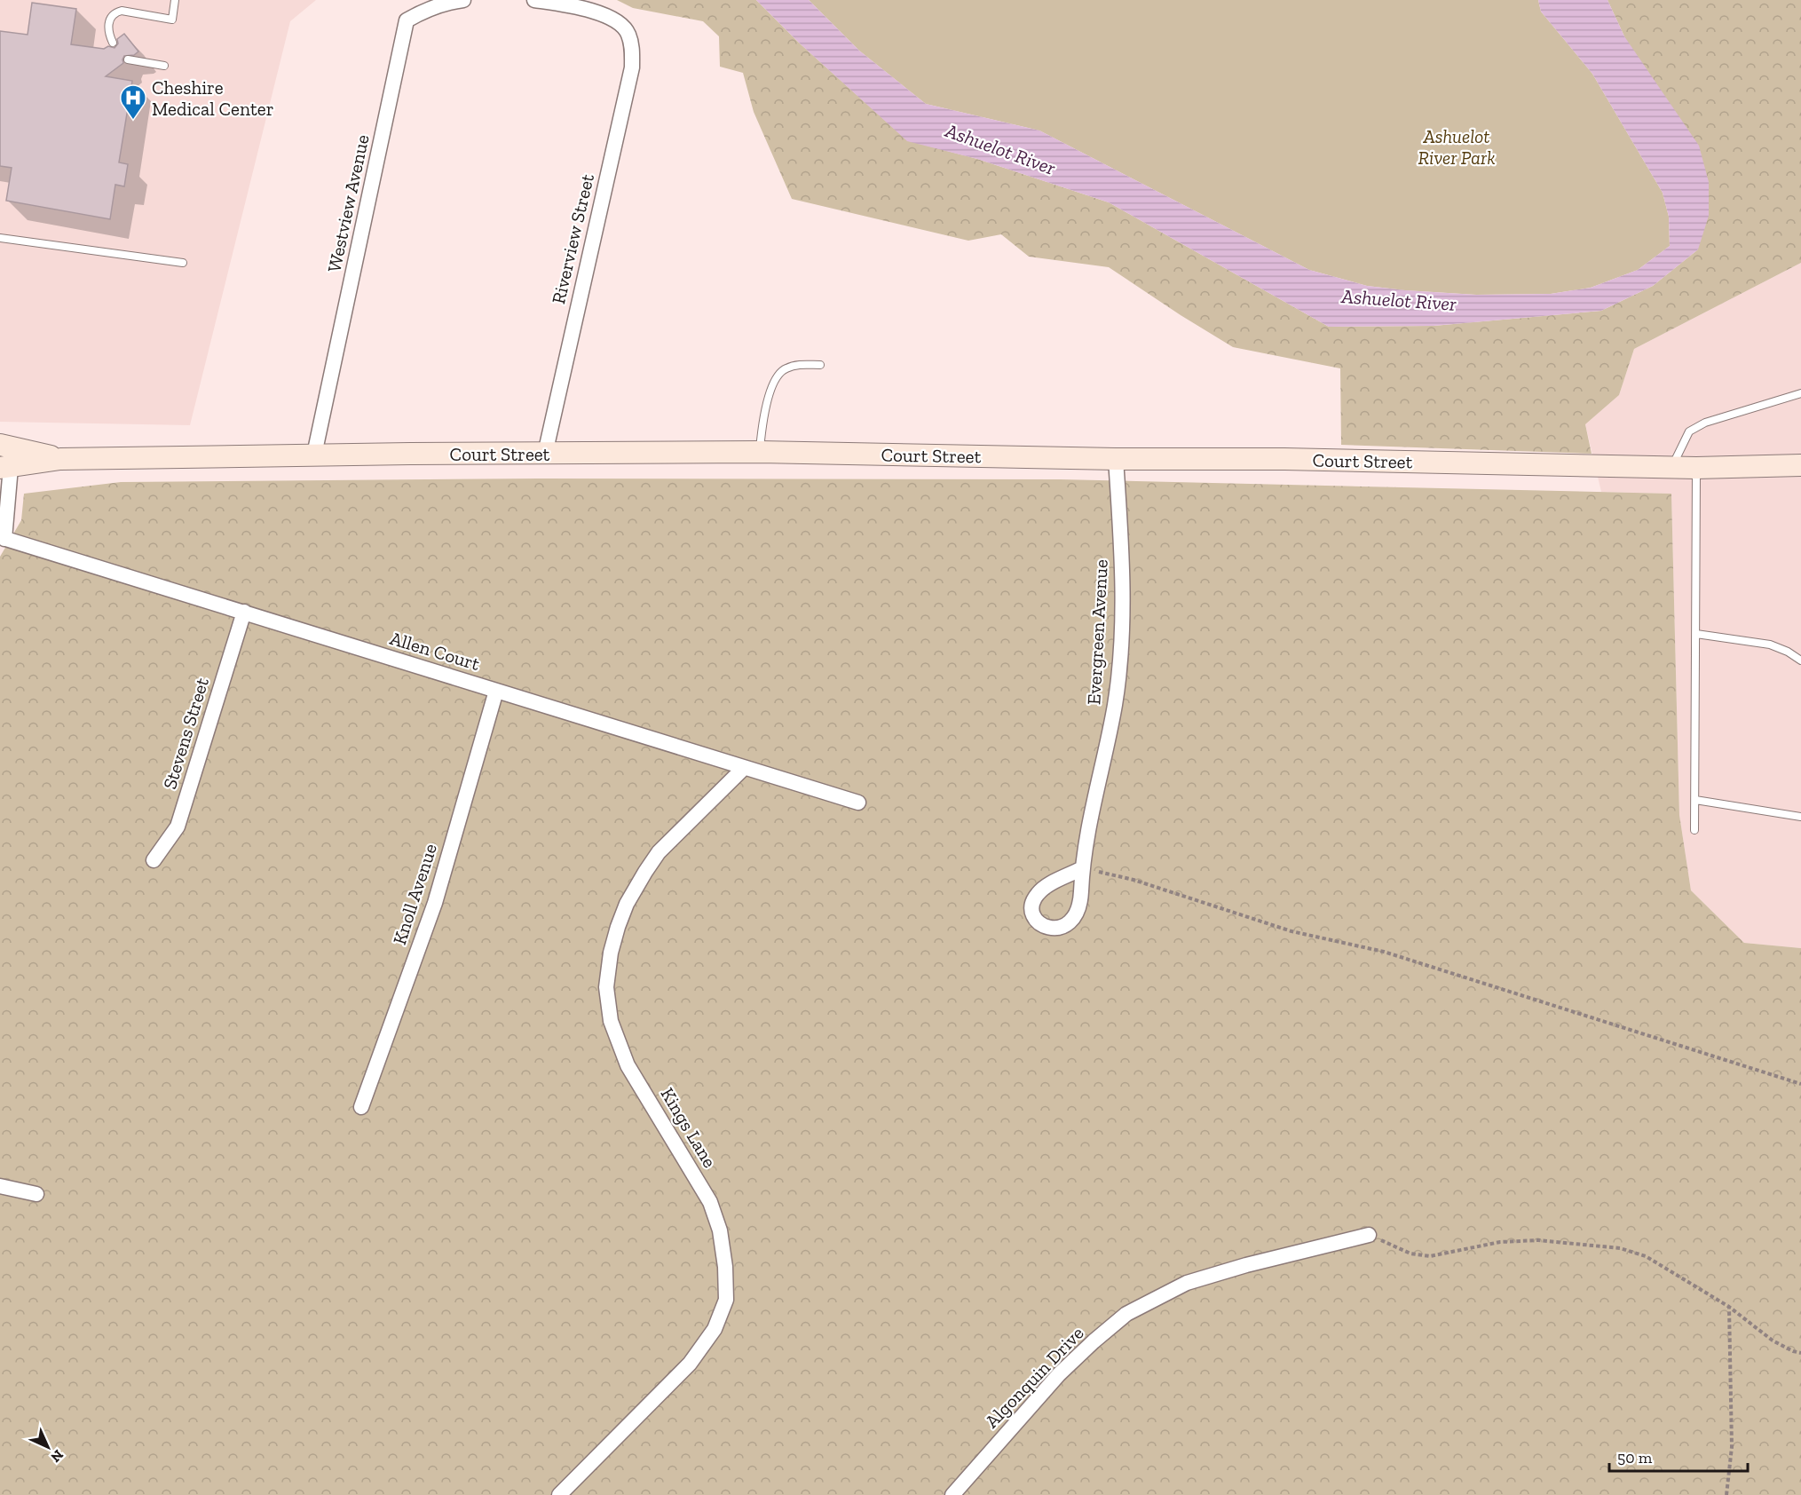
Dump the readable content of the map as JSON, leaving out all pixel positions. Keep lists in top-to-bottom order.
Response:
{
  "streets": {
    "main road": ["Court Street"],
    "street": [
      "Westview Avenue",
      "Riverview Street",
      "Evergreen Avenue",
      "Allen Court",
      "Stevens Street",
      "Knoll Avenue",
      "Kings Lane",
      "Algonquin Drive"
    ]
  },
  "crossings": [
    ["Westview Avenue", "Court Street"],
    ["Riverview Street", "Court Street"],
    ["Court Street", "Evergreen Avenue"],
    ["Allen Court", "Stevens Street"],
    ["Allen Court", "Knoll Avenue"],
    ["Allen Court", "Kings Lane"]
  ],
  "water": ["Ashuelot River"],
  "parks": ["Ashuelot River Park"],
  "places": {
    "hospital": ["Cheshire Medical Center"]
  },
  "scale_bar": "50 m",
  "north": "bottom right"
}
